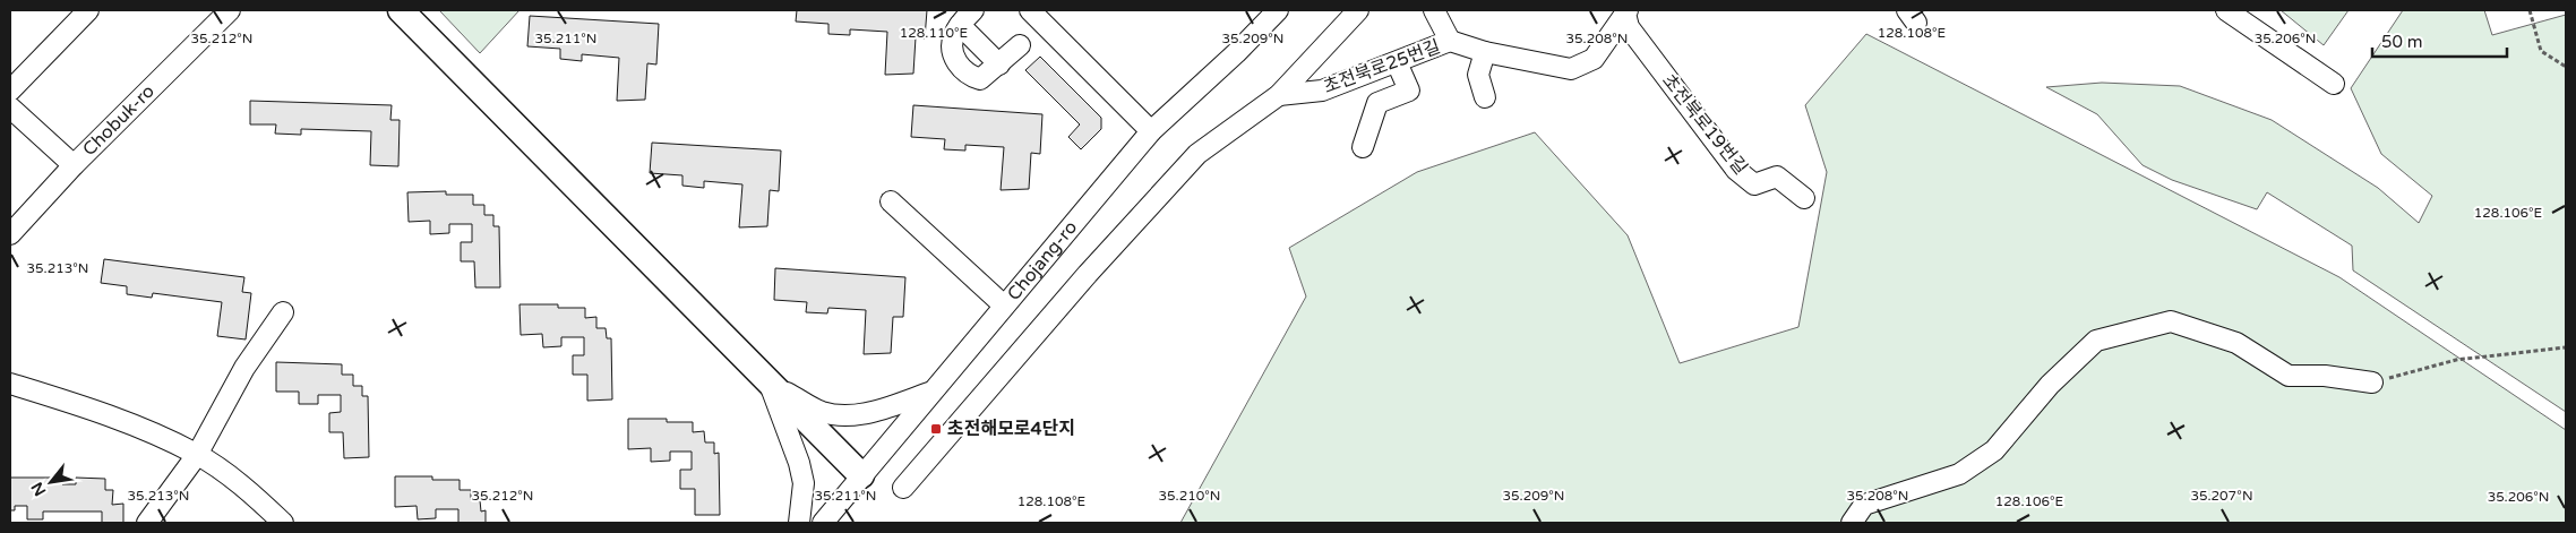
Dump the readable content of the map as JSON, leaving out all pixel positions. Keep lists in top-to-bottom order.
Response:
{
  "streets": {
    "street": [
      "초전북로25번길",
      "Chobuk-ro",
      "초전북로19번길",
      "Chojang-ro"
    ]
  },
  "crossings": [
    ["초전북로25번길", "초전북로19번길"]
  ],
  "places": {
    "transit": ["초전해모로4단지"]
  },
  "scale_bar": "50 m",
  "north": "bottom left",
  "coordinates": [
    "128.110°E",
    "128.108°E",
    "35.212°N",
    "35.211°N",
    "35.209°N",
    "35.208°N",
    "35.206°N",
    "128.106°E",
    "35.213°N",
    "35.210°N",
    "35.207°N"
  ]
}
